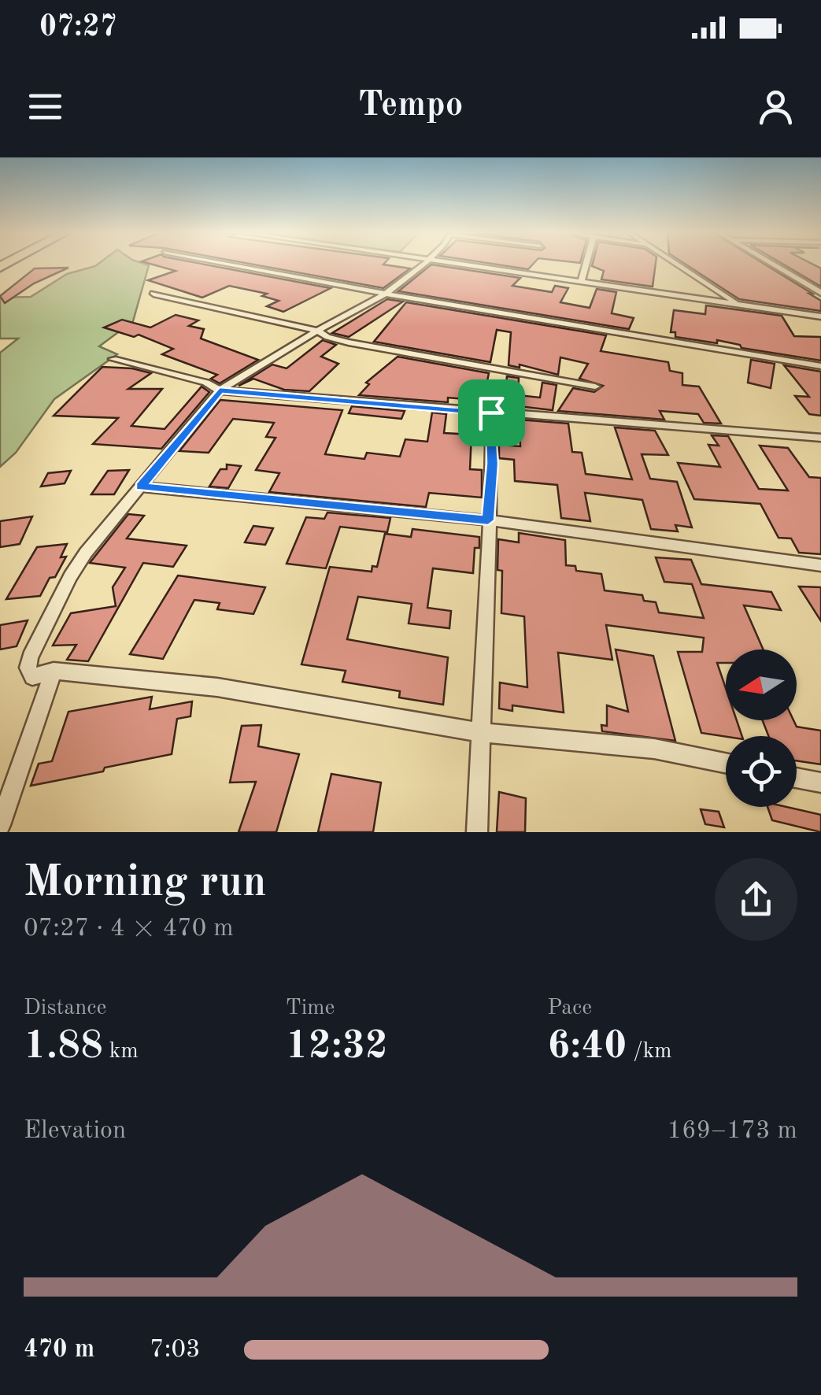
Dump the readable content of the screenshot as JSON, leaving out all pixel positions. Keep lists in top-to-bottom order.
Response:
{
  "north": "left",
  "page": {
    "status": "07:27",
    "header": "Tempo",
    "heading": ["Morning run", "07:27 · 4 × 470 m"],
    "stats": [
      ["Distance", "1.88 km"],
      ["Time", "12:32"],
      ["Pace", "6:40 /km"]
    ],
    "chart": ["Elevation", "169–173 m"],
    "list": [
      {
        "name": "470 m",
        "note": "7:03"
      }
    ]
  }
}
